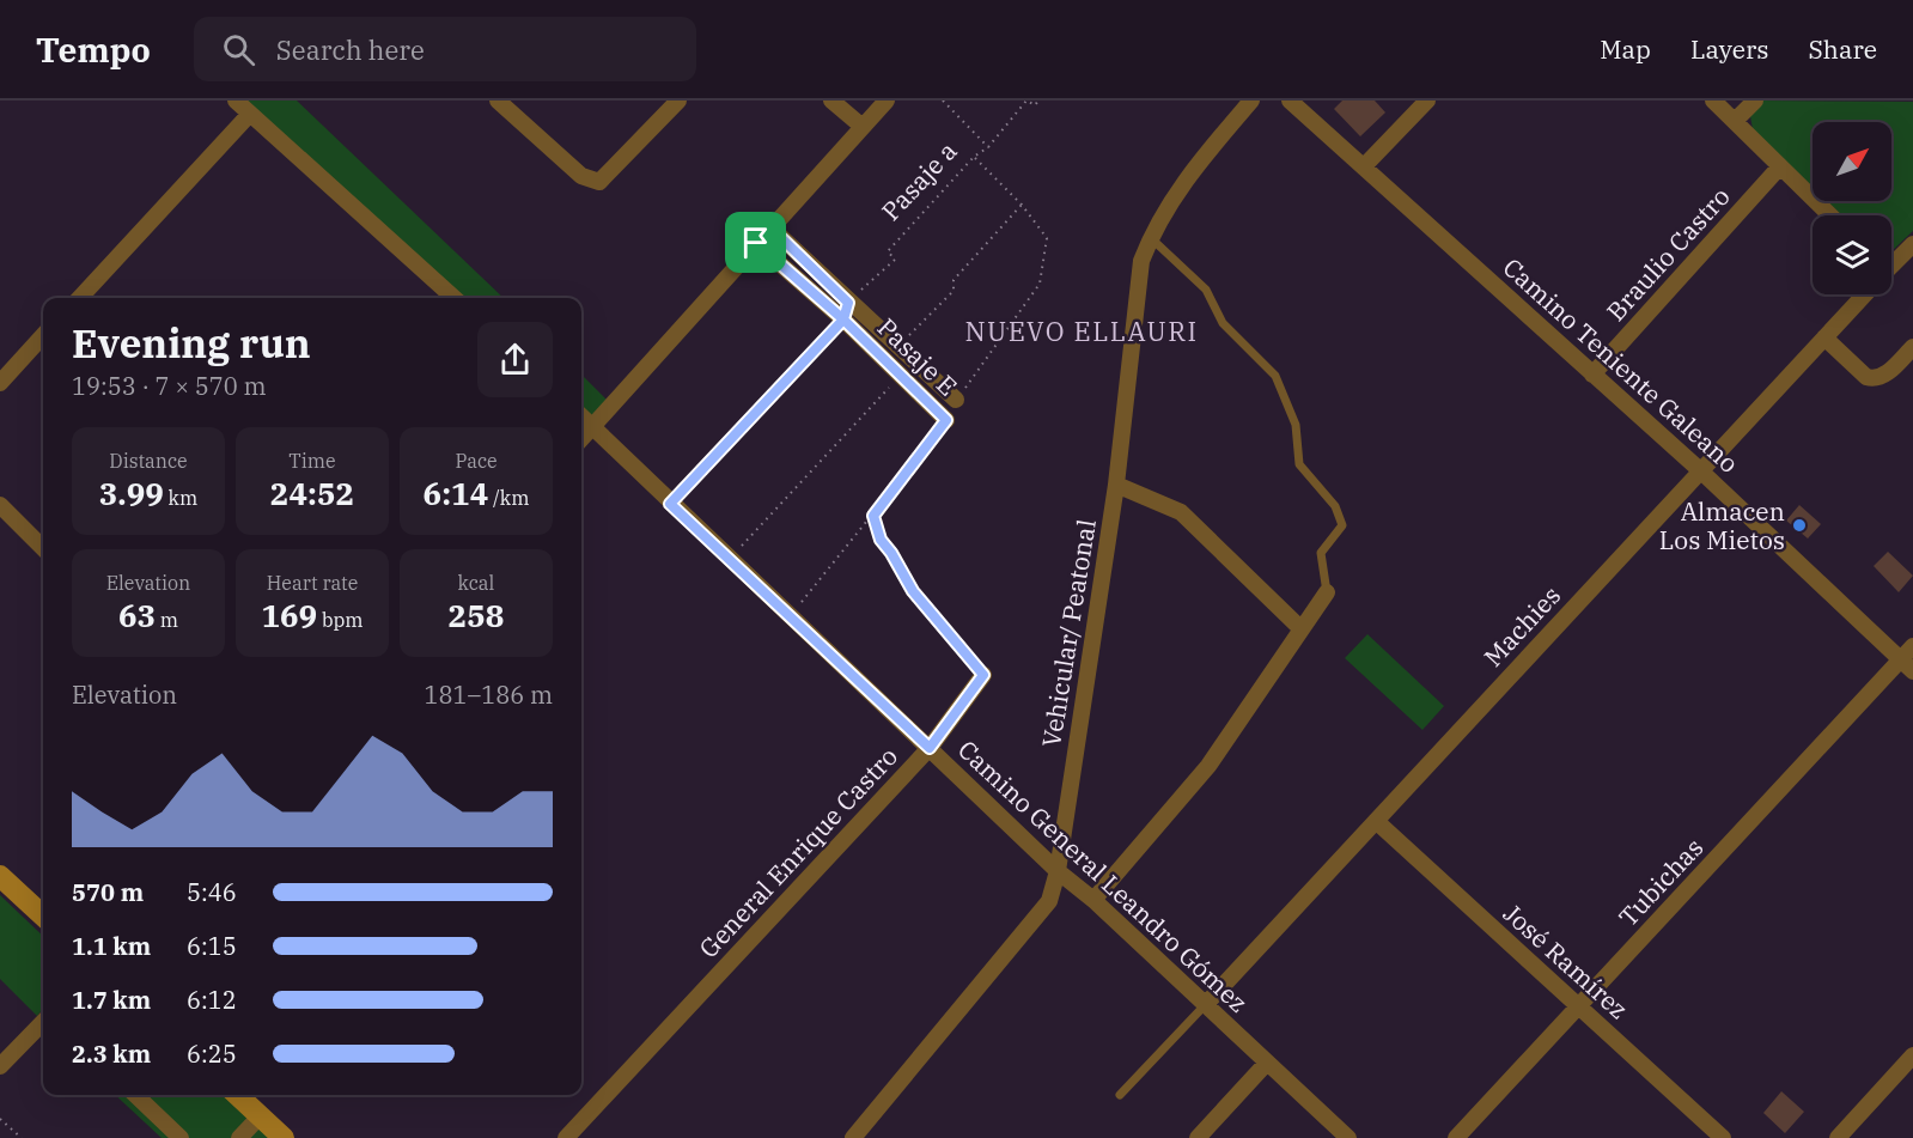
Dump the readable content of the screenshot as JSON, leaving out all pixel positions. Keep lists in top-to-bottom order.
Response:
{
  "streets": {
    "street": [
      "Braulio Castro",
      "Pasaje E",
      "Camino Teniente Galeano",
      "Machies",
      "Vehicular/ Peatonal",
      "General Enrique Castro",
      "Camino General Leandro Gómez",
      "Tubichas",
      "José Ramírez"
    ],
    "path": ["Pasaje a"]
  },
  "crossings": [
    ["Pasaje a", "Pasaje E"],
    ["Braulio Castro", "Camino Teniente Galeano"],
    ["Camino Teniente Galeano", "Machies"],
    ["Camino Teniente Galeano", "Tubichas"],
    ["Machies", "Camino General Leandro Gómez"],
    ["Machies", "José Ramírez"],
    ["Vehicular/ Peatonal", "Camino General Leandro Gómez"],
    ["General Enrique Castro", "Camino General Leandro Gómez"],
    ["Tubichas", "José Ramírez"]
  ],
  "districts": ["NUEVO ELLAURI"],
  "places": ["Almacen Los Mietos"],
  "north": "top right",
  "page": {
    "header": "Tempo",
    "search": "Search here",
    "nav": ["Map", "Layers", "Share"],
    "heading": ["Evening run", "19:53 · 7 × 570 m"],
    "stats": [
      ["Distance", "3.99 km"],
      ["Time", "24:52"],
      ["Pace", "6:14 /km"],
      ["Elevation", "63 m"],
      ["Heart rate", "169 bpm"],
      ["kcal", "258"]
    ],
    "chart": ["Elevation", "181–186 m"],
    "list": [
      {
        "name": "570 m",
        "note": "5:46"
      },
      {
        "name": "1.1 km",
        "note": "6:15"
      },
      {
        "name": "1.7 km",
        "note": "6:12"
      },
      {
        "name": "2.3 km",
        "note": "6:25"
      }
    ]
  }
}
